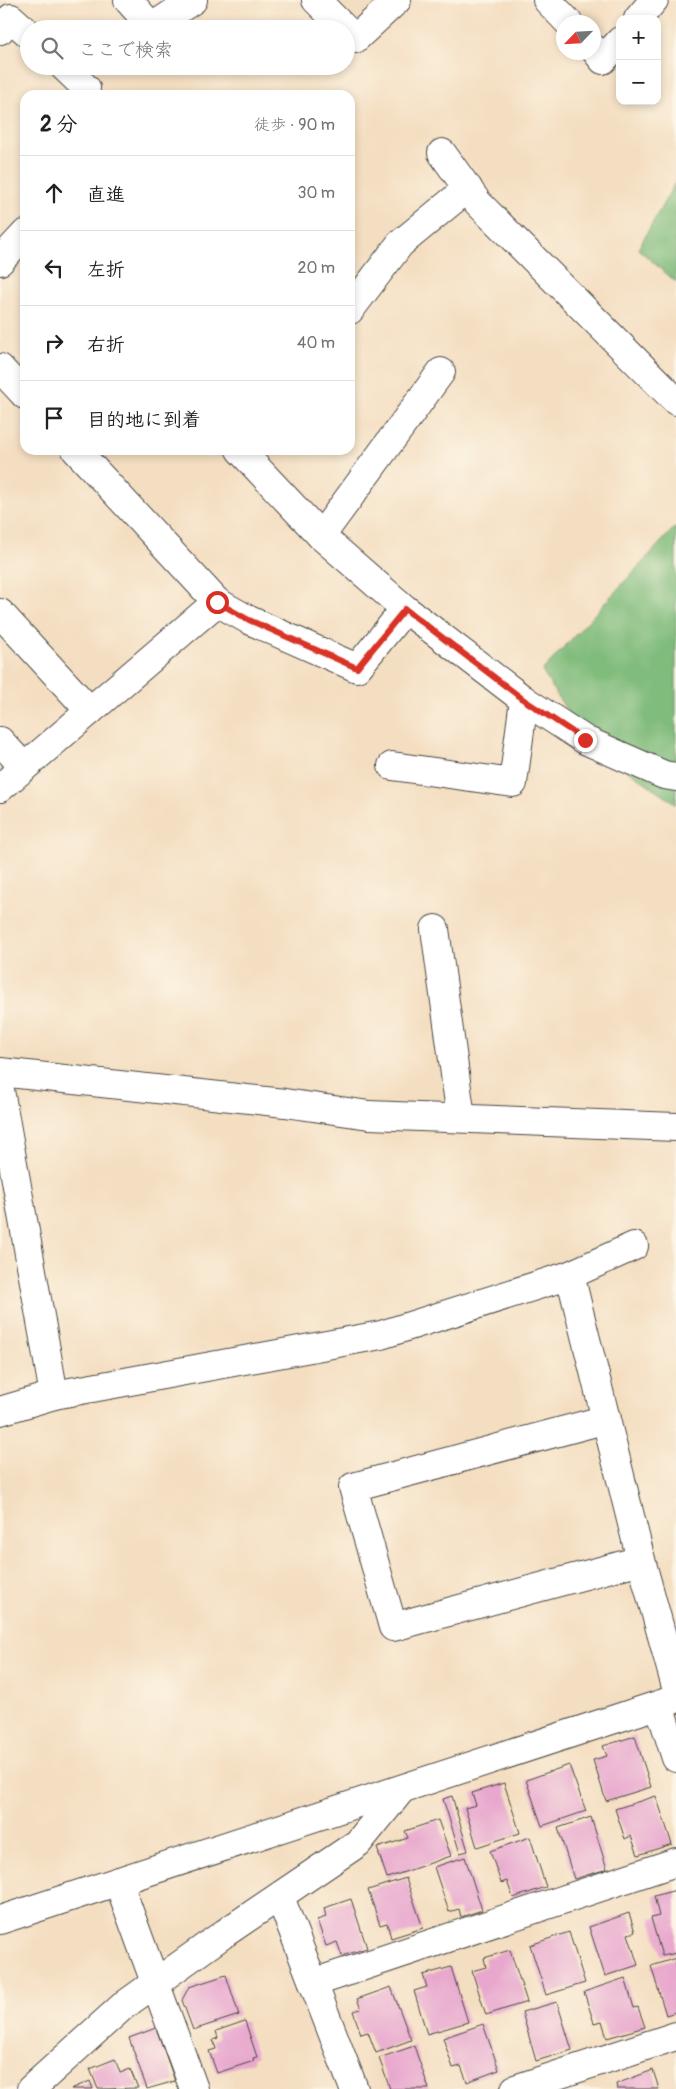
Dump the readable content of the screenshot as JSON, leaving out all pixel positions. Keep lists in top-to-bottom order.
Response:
{
  "north": "bottom left",
  "page": {
    "map_buttons": ["+", "−"],
    "search": "ここで検索",
    "heading": ["2 分", "徒歩 · 90 m"],
    "list": [
      ["直進", "30 m"],
      ["左折", "20 m"],
      ["右折", "40 m"],
      "目的地に到着"
    ]
  }
}
